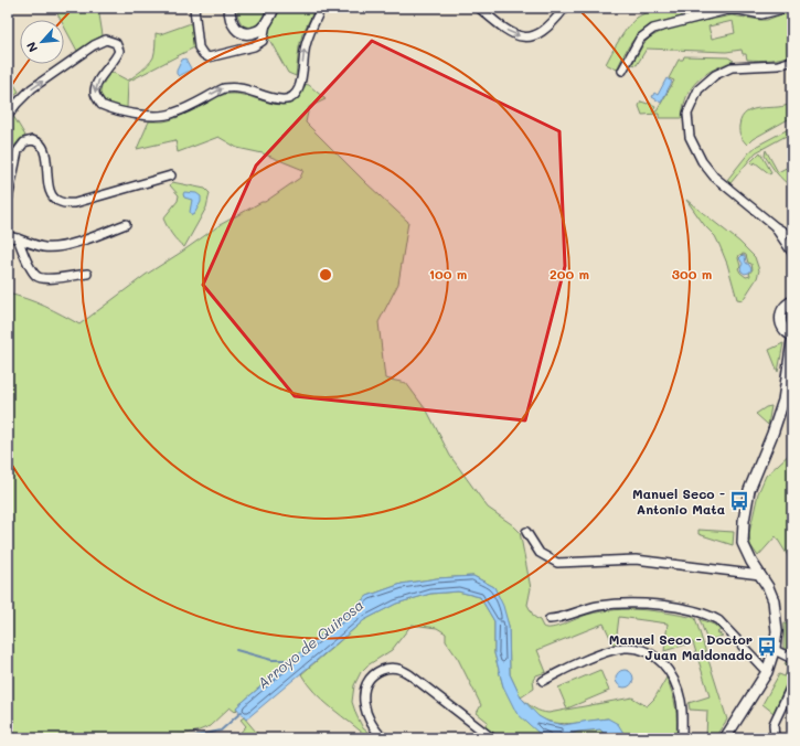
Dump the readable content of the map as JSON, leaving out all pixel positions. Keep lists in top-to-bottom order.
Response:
{
  "water": ["Arroyo de Quirosa"],
  "places": {
    "bus stop": ["Manuel Seco - Antonio Mata", "Manuel Seco - Doctor Juan Maldonado"]
  },
  "north": "bottom left",
  "rings": ["100 m", "200 m", "300 m"]
}
